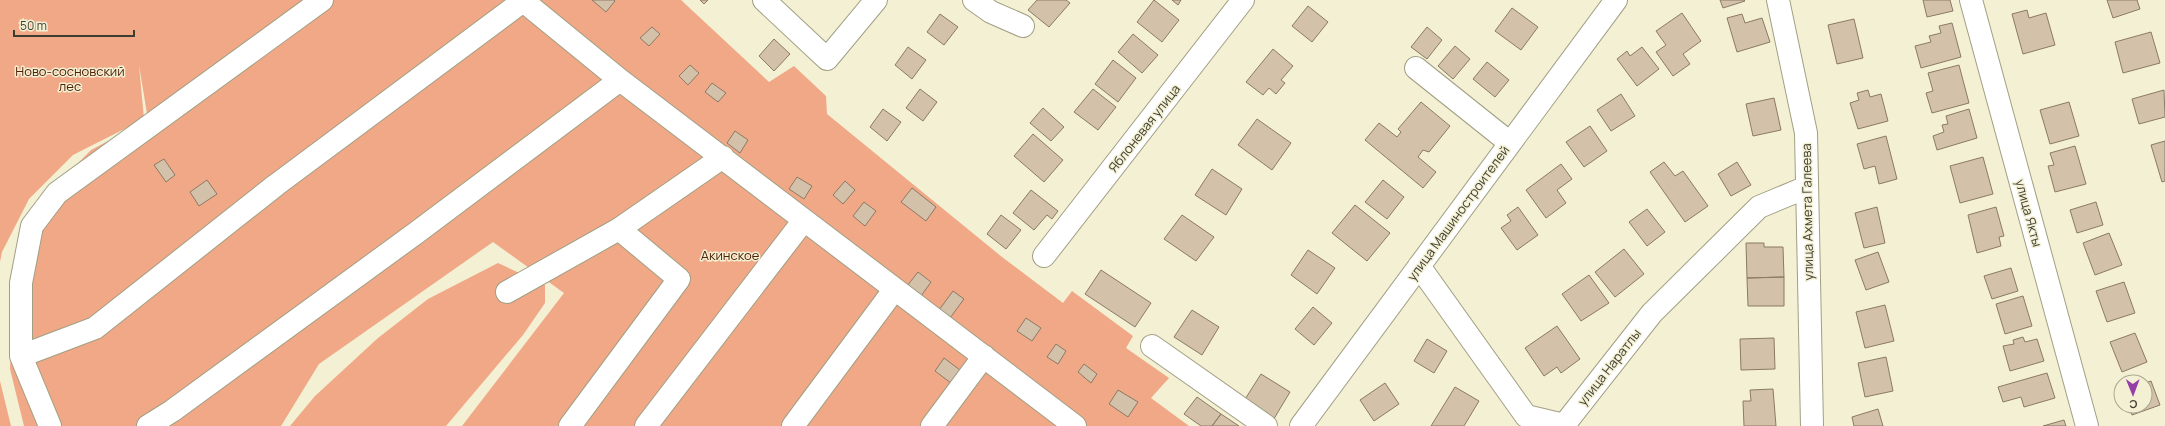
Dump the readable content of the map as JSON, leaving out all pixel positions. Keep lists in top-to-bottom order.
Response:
{
  "streets": {
    "street": [
      "Яблоневая улица",
      "улица Ахмета Галеева",
      "улица Машиностроителей",
      "улица Якты",
      "улица Наратлы"
    ]
  },
  "crossings": [
    ["улица Ахмета Галеева", "улица Наратлы"],
    ["улица Машиностроителей", "улица Наратлы"]
  ],
  "parks": ["Ново-сосновский лес", "Акинское"],
  "scale_bar": "50 m",
  "north": "bottom"
}
